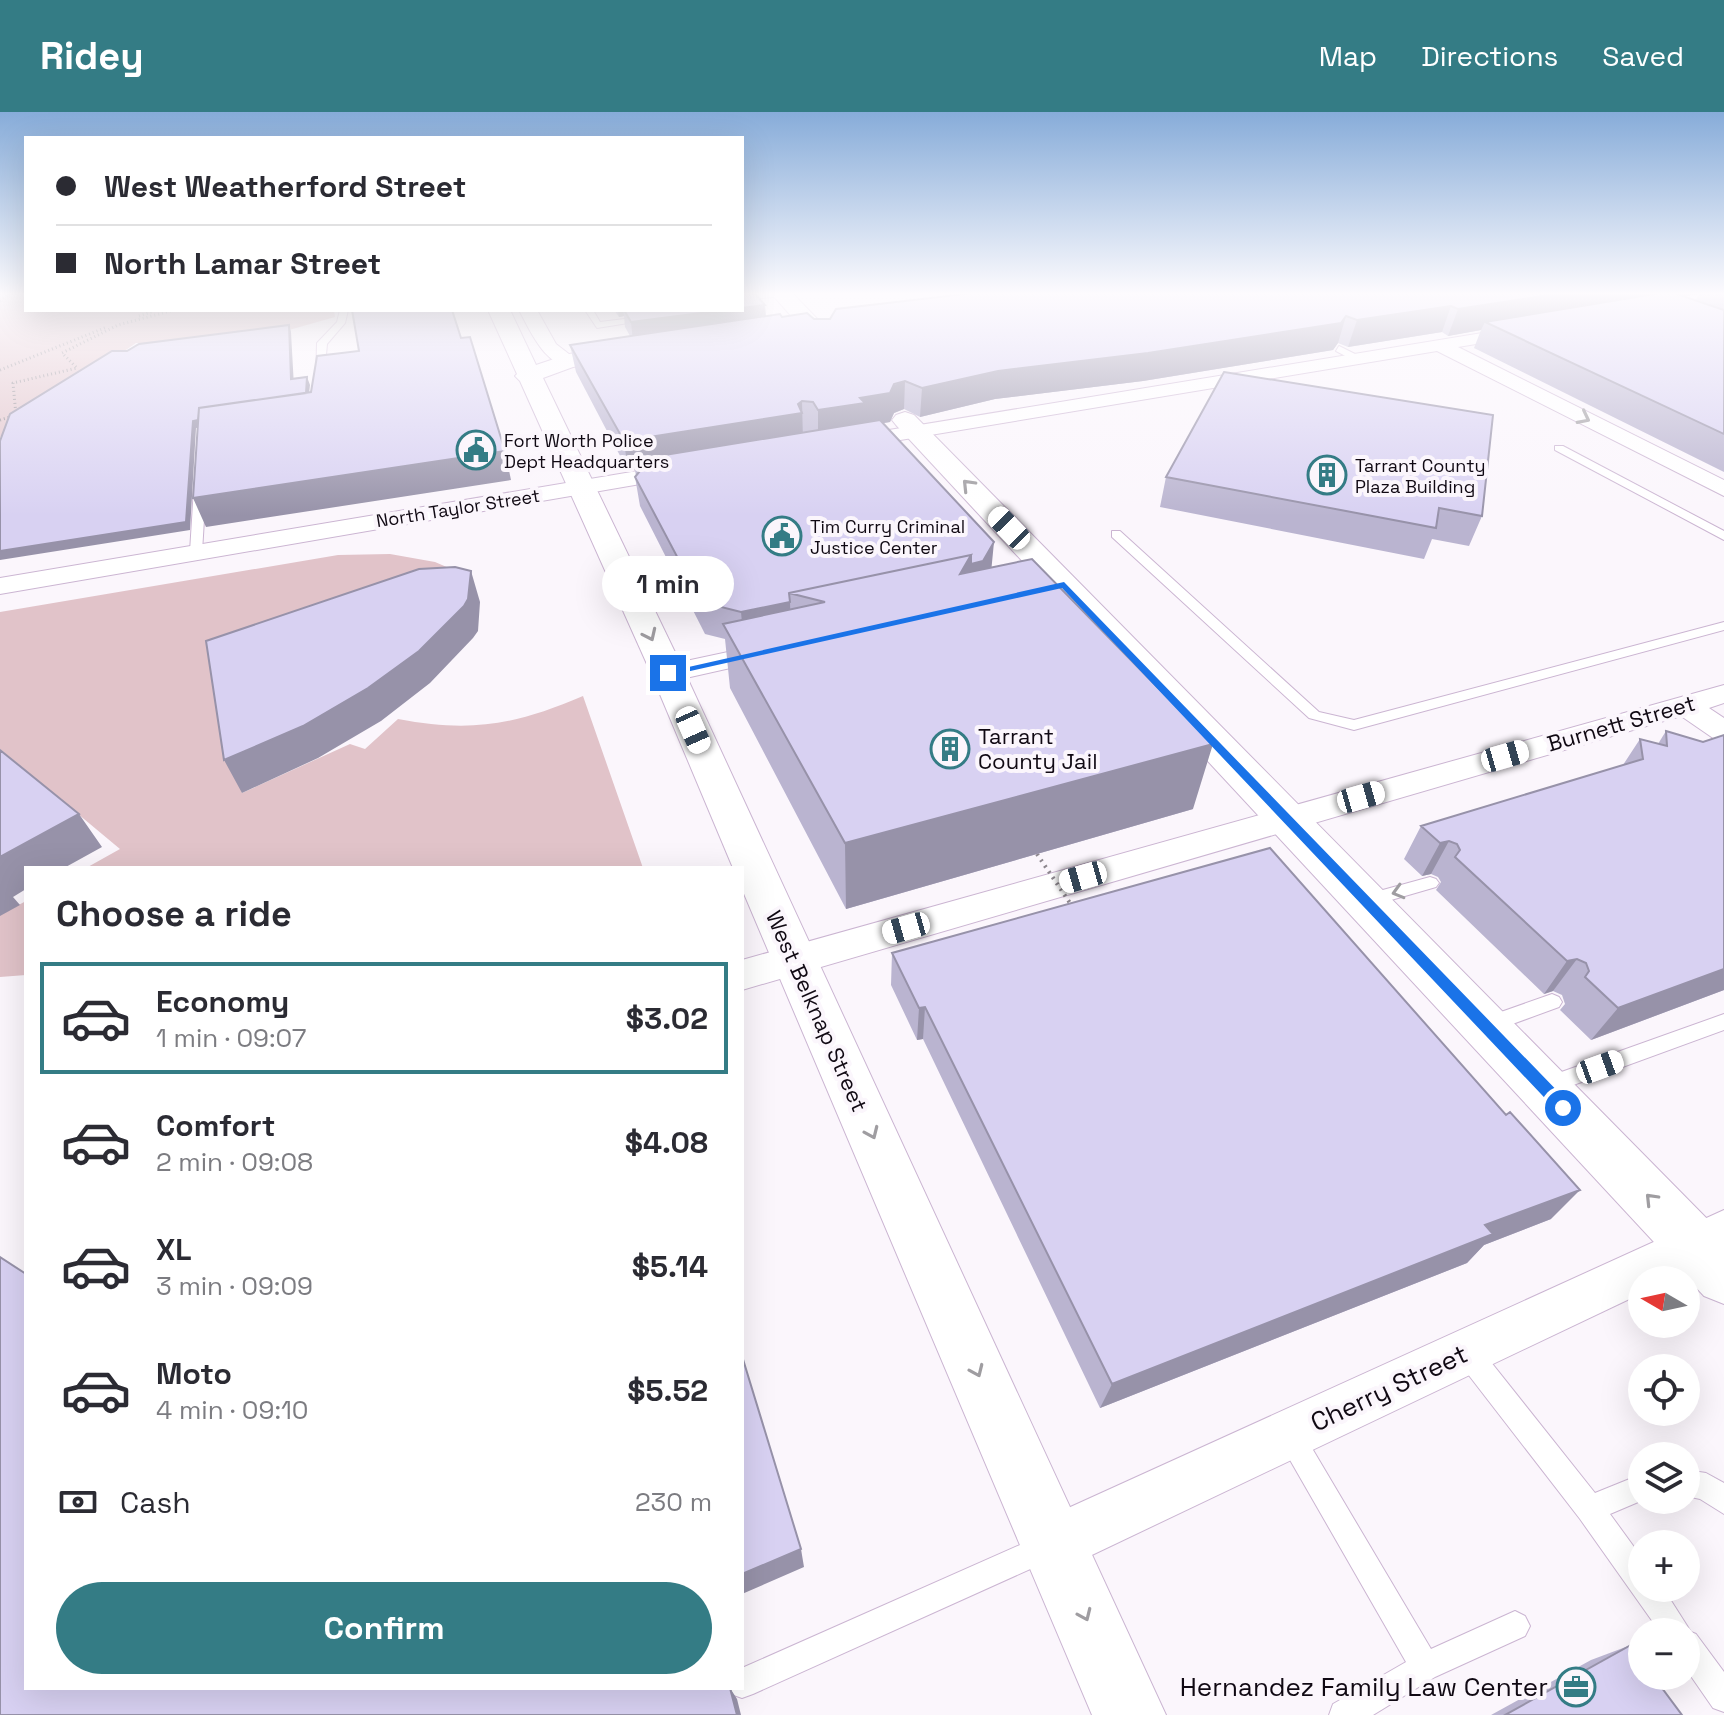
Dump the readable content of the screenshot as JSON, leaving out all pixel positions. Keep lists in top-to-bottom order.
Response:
{
  "streets": {
    "main road": ["West Belknap Street"],
    "street": ["North Taylor Street", "Burnett Street", "Cherry Street"]
  },
  "crossings": [
    ["North Taylor Street", "West Belknap Street"],
    ["Burnett Street", "West Belknap Street"],
    ["West Belknap Street", "Cherry Street"]
  ],
  "one_way": ["West Belknap Street"],
  "places": {
    "public building": ["Fort Worth Police Dept Headquarters", "Tim Curry Criminal Justice Center"],
    "building": ["Tarrant County Plaza Building", "Tarrant County Jail"],
    "office": ["Hernandez Family Law Center"]
  },
  "north": "left",
  "page": {
    "header": "Ridey",
    "nav": ["Map", "Directions", "Saved"],
    "banner": ["West Weatherford Street", "North Lamar Street"],
    "bubble": "1 min",
    "heading": "Choose a ride",
    "list": [
      {
        "name": "Economy",
        "note": "1 min · 09:07",
        "value": "$3.02"
      },
      {
        "name": "Comfort",
        "note": "2 min · 09:08",
        "value": "$4.08"
      },
      {
        "name": "XL",
        "note": "3 min · 09:09",
        "value": "$5.14"
      },
      {
        "name": "Moto",
        "note": "4 min · 09:10",
        "value": "$5.52"
      }
    ],
    "map_buttons": ["+", "−"],
    "pay": ["Cash", "230 m"],
    "buttons": "Confirm"
  }
}
